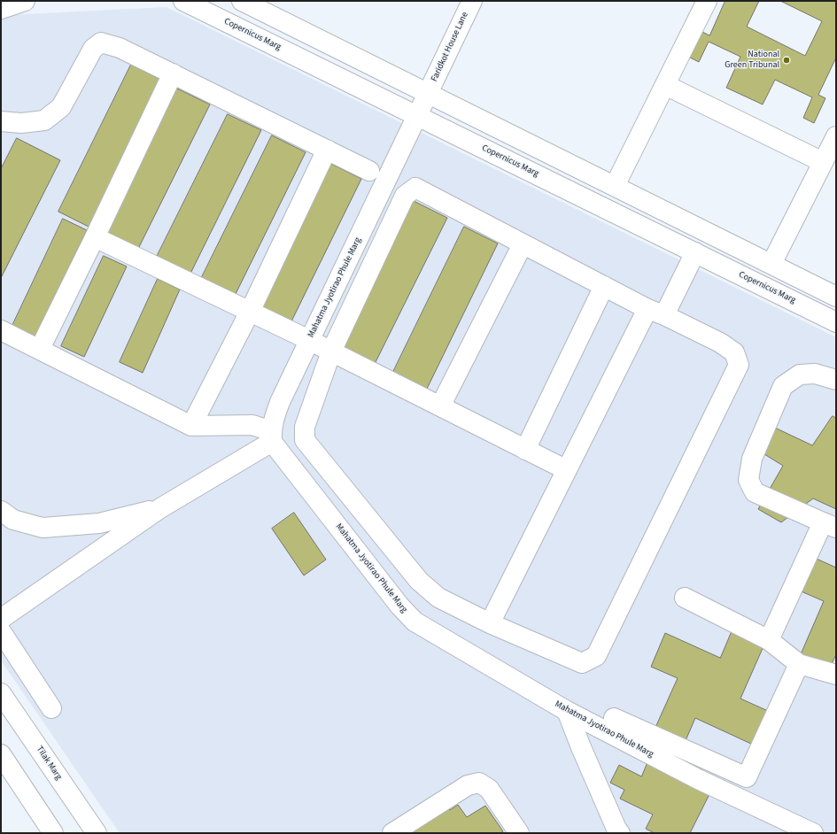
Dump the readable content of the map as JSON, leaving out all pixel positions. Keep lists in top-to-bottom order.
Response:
{
  "streets": {
    "street": [
      "Copernicus Marg",
      "Faridkot House Lane",
      "Mahatma Jyotirao Phule Marg",
      "Tilak Marg"
    ]
  },
  "crossings": [
    ["Copernicus Marg", "Faridkot House Lane"],
    ["Copernicus Marg", "Mahatma Jyotirao Phule Marg"],
    ["Faridkot House Lane", "Mahatma Jyotirao Phule Marg"]
  ],
  "places": ["National Green Tribunal"]
}
